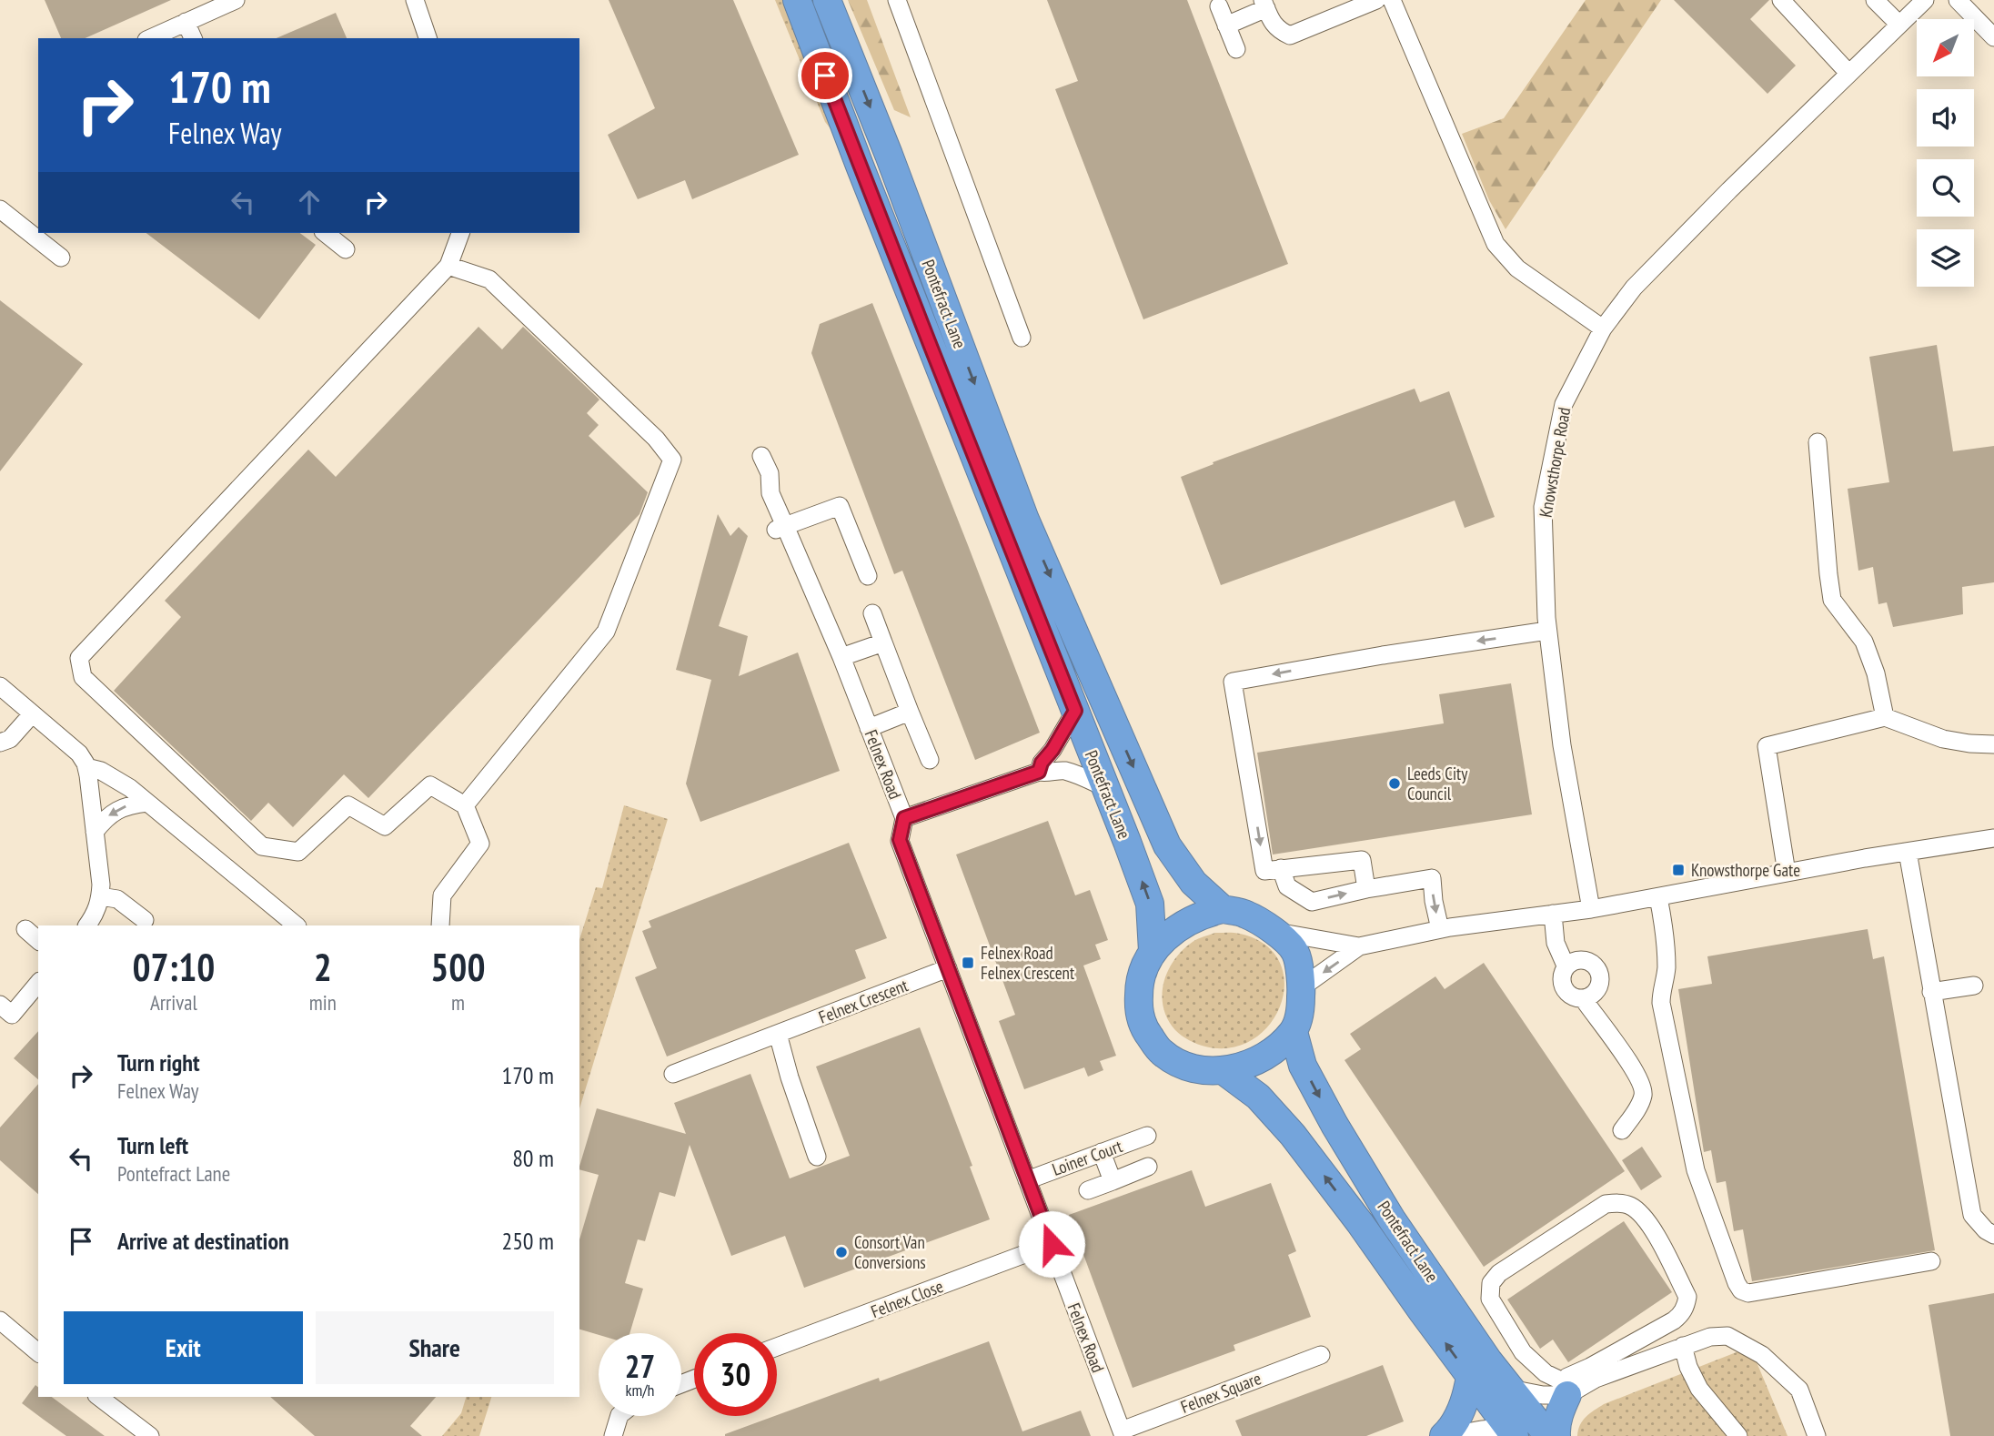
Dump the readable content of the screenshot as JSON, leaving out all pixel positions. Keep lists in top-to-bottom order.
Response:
{
  "streets": {
    "highway": ["Pontefract Lane"],
    "street": [
      "Knowsthorpe Road",
      "Felnex Road",
      "Felnex Crescent",
      "Loiner Court",
      "Felnex Close",
      "Felnex Square"
    ]
  },
  "crossings": [
    ["Felnex Road", "Felnex Crescent"],
    ["Felnex Road", "Loiner Court"],
    ["Felnex Road", "Felnex Close"],
    ["Felnex Road", "Felnex Square"]
  ],
  "places": {
    "other": ["Leeds City Council", "Consort Van Conversions"],
    "transit": ["Knowsthorpe Gate", "Felnex Road Felnex Crescent"]
  },
  "north": "bottom left",
  "page": {
    "turn": ["170 m", "Felnex Way"],
    "eta": [
      "07:10",
      "Arrival",
      "2",
      "min",
      "500",
      "m"
    ],
    "list": [
      {
        "name": "Turn right",
        "note": "Felnex Way",
        "value": "170 m"
      },
      {
        "name": "Turn left",
        "note": "Pontefract Lane",
        "value": "80 m"
      },
      {
        "name": "Arrive at destination",
        "value": "250 m"
      }
    ],
    "buttons": ["Exit", "Share"],
    "speed": "27 km/h",
    "limit": "30"
  }
}
